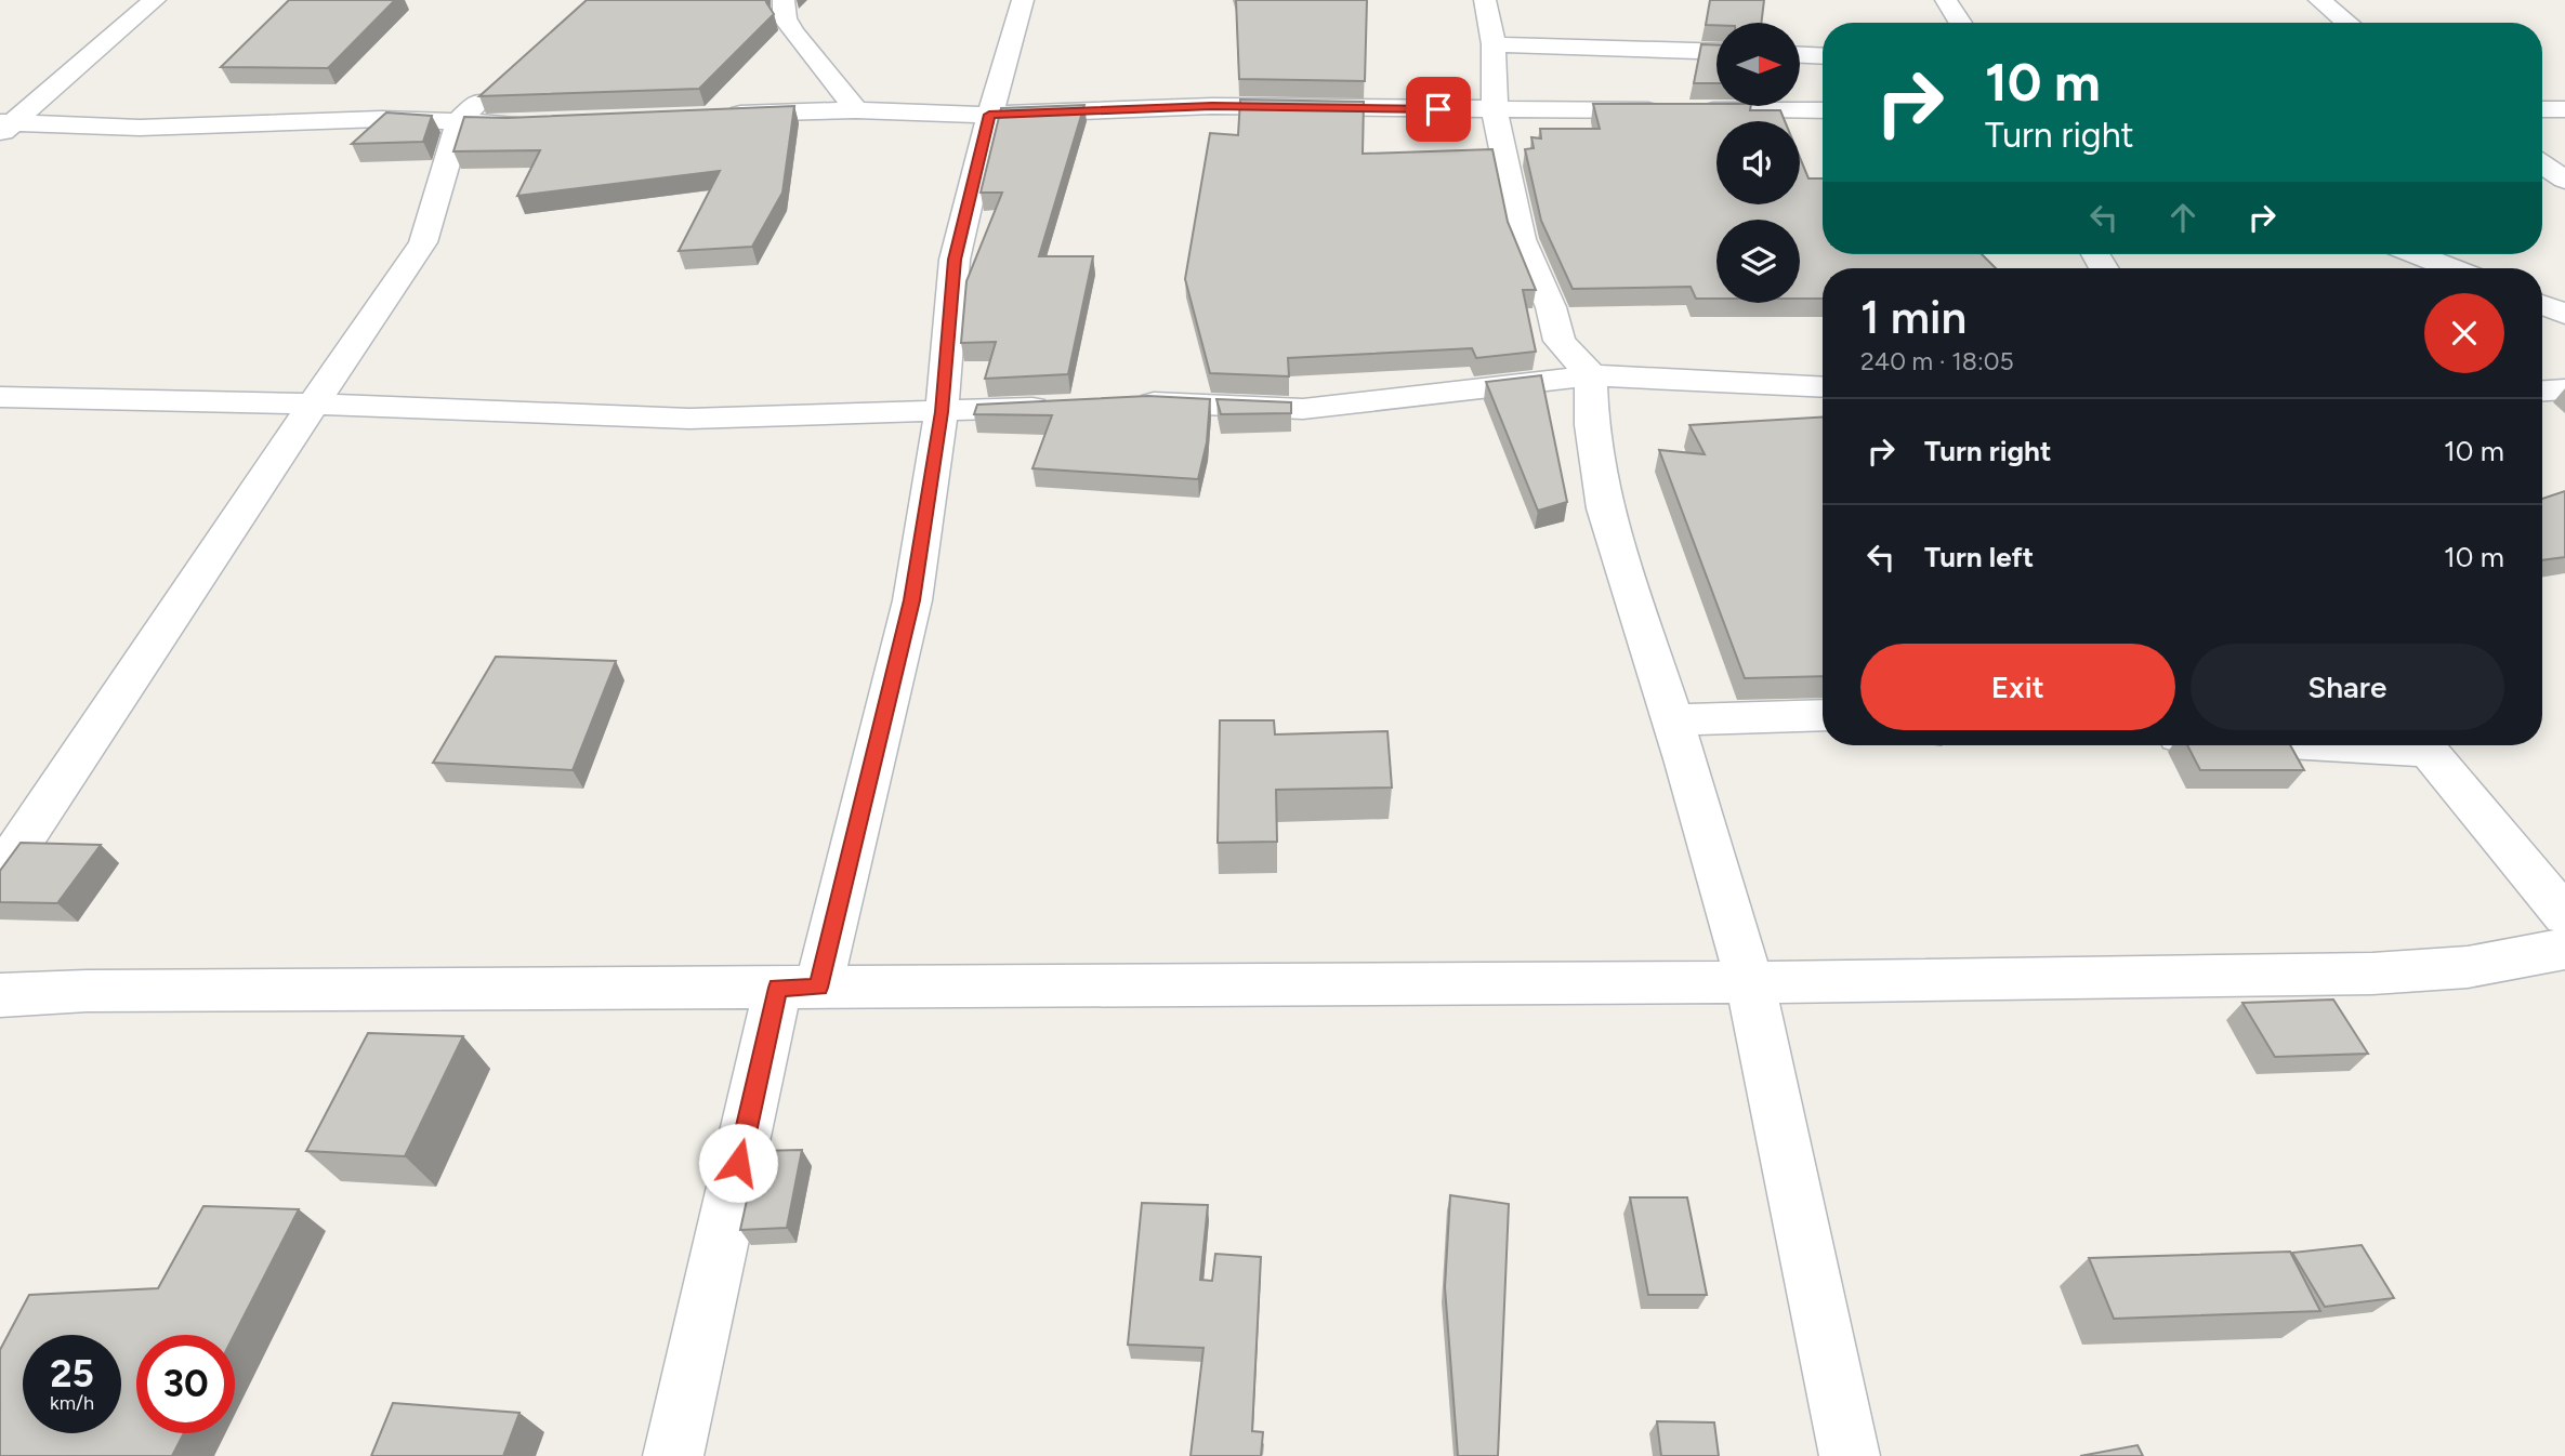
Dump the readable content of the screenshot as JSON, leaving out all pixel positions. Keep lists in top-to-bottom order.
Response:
{
  "north": "right",
  "page": {
    "turn": ["10 m", "Turn right"],
    "heading": ["1 min", "240 m · 18:05"],
    "list": [
      {
        "name": "Turn right",
        "value": "10 m"
      },
      {
        "name": "Turn left",
        "value": "10 m"
      }
    ],
    "buttons": ["Exit", "Share"],
    "speed": "25 km/h",
    "limit": "30"
  }
}
